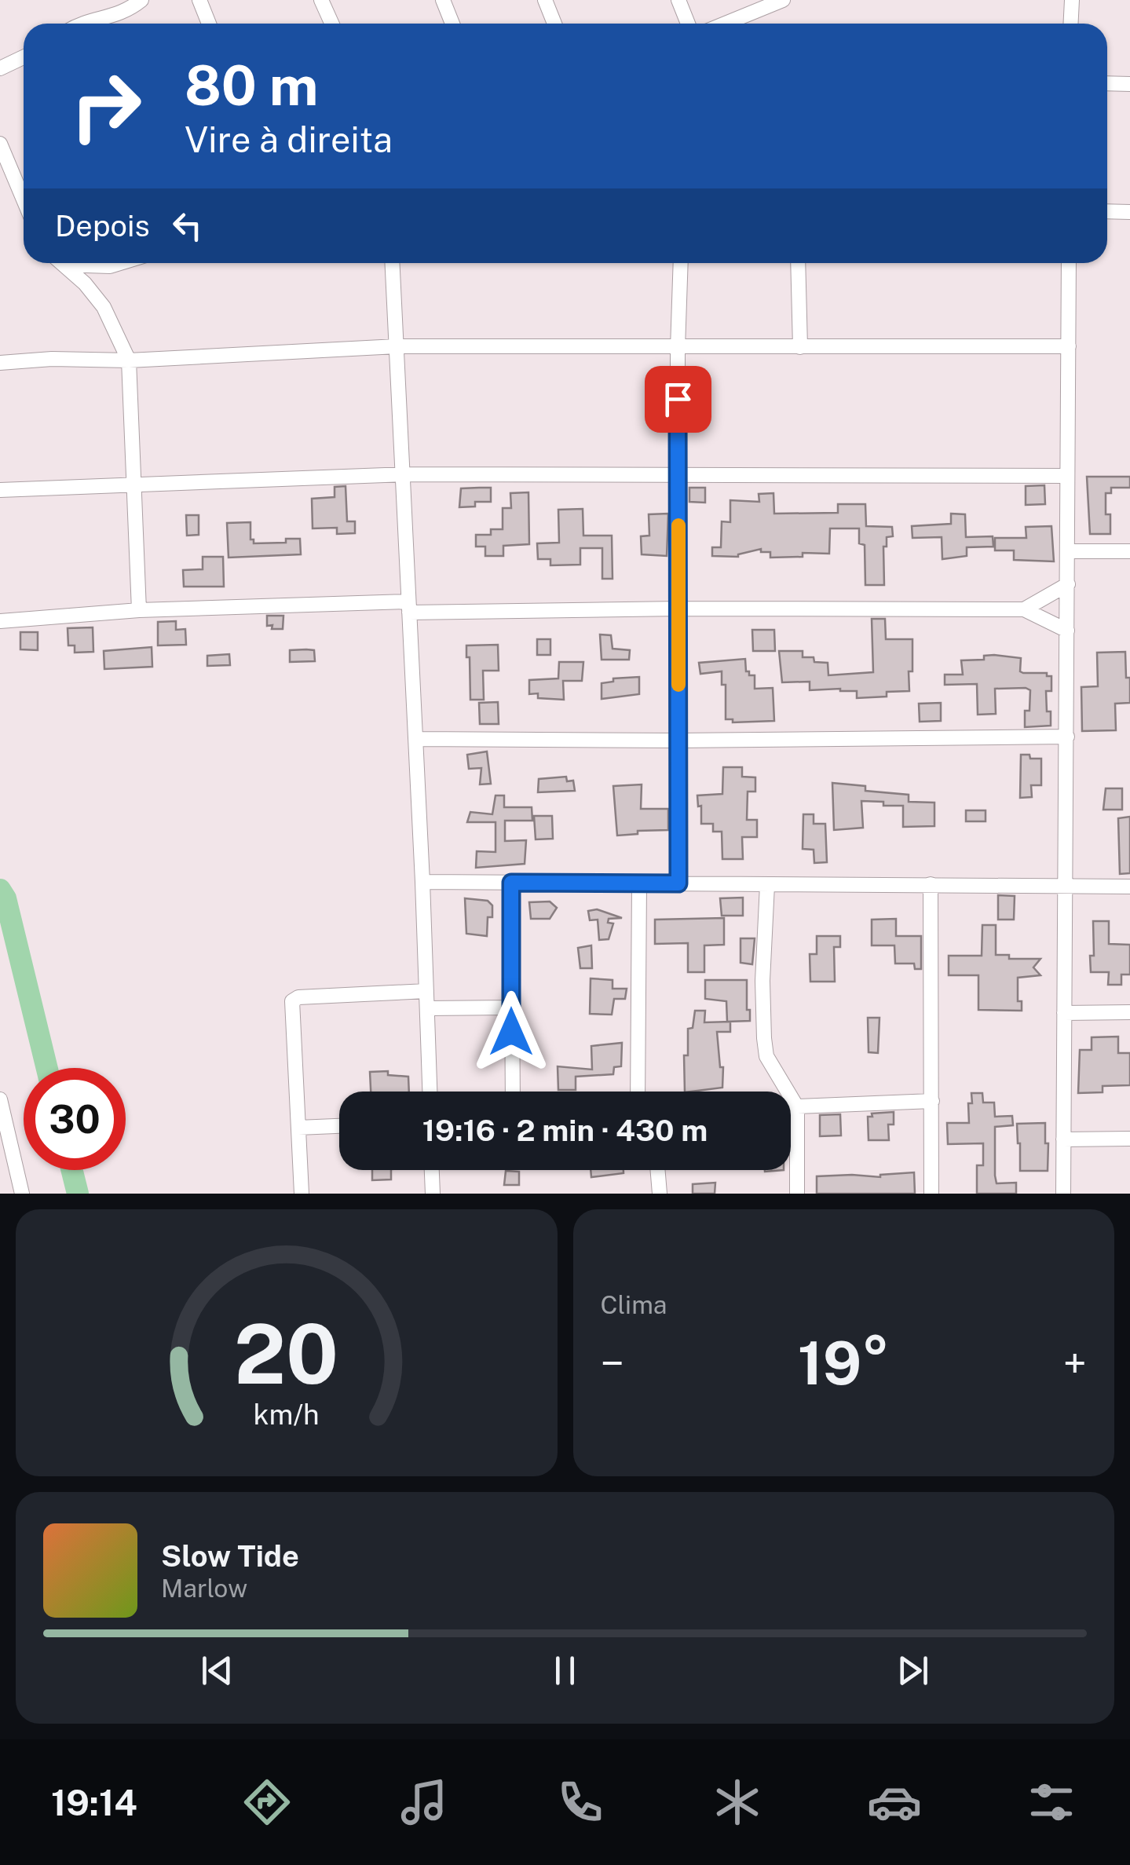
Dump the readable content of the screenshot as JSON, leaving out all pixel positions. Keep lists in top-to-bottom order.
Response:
{
  "page": {
    "turn": ["80 m", "Vire à direita"],
    "then": "Depois",
    "limit": "30",
    "trip": "19:16 · 2 min · 430 m",
    "tile": "Clima",
    "heat": ["−", "19°", "+"],
    "song": ["Slow Tide", "Marlow"],
    "tabs": "19:14",
    "gauge": ["20", "km/h"]
  }
}
